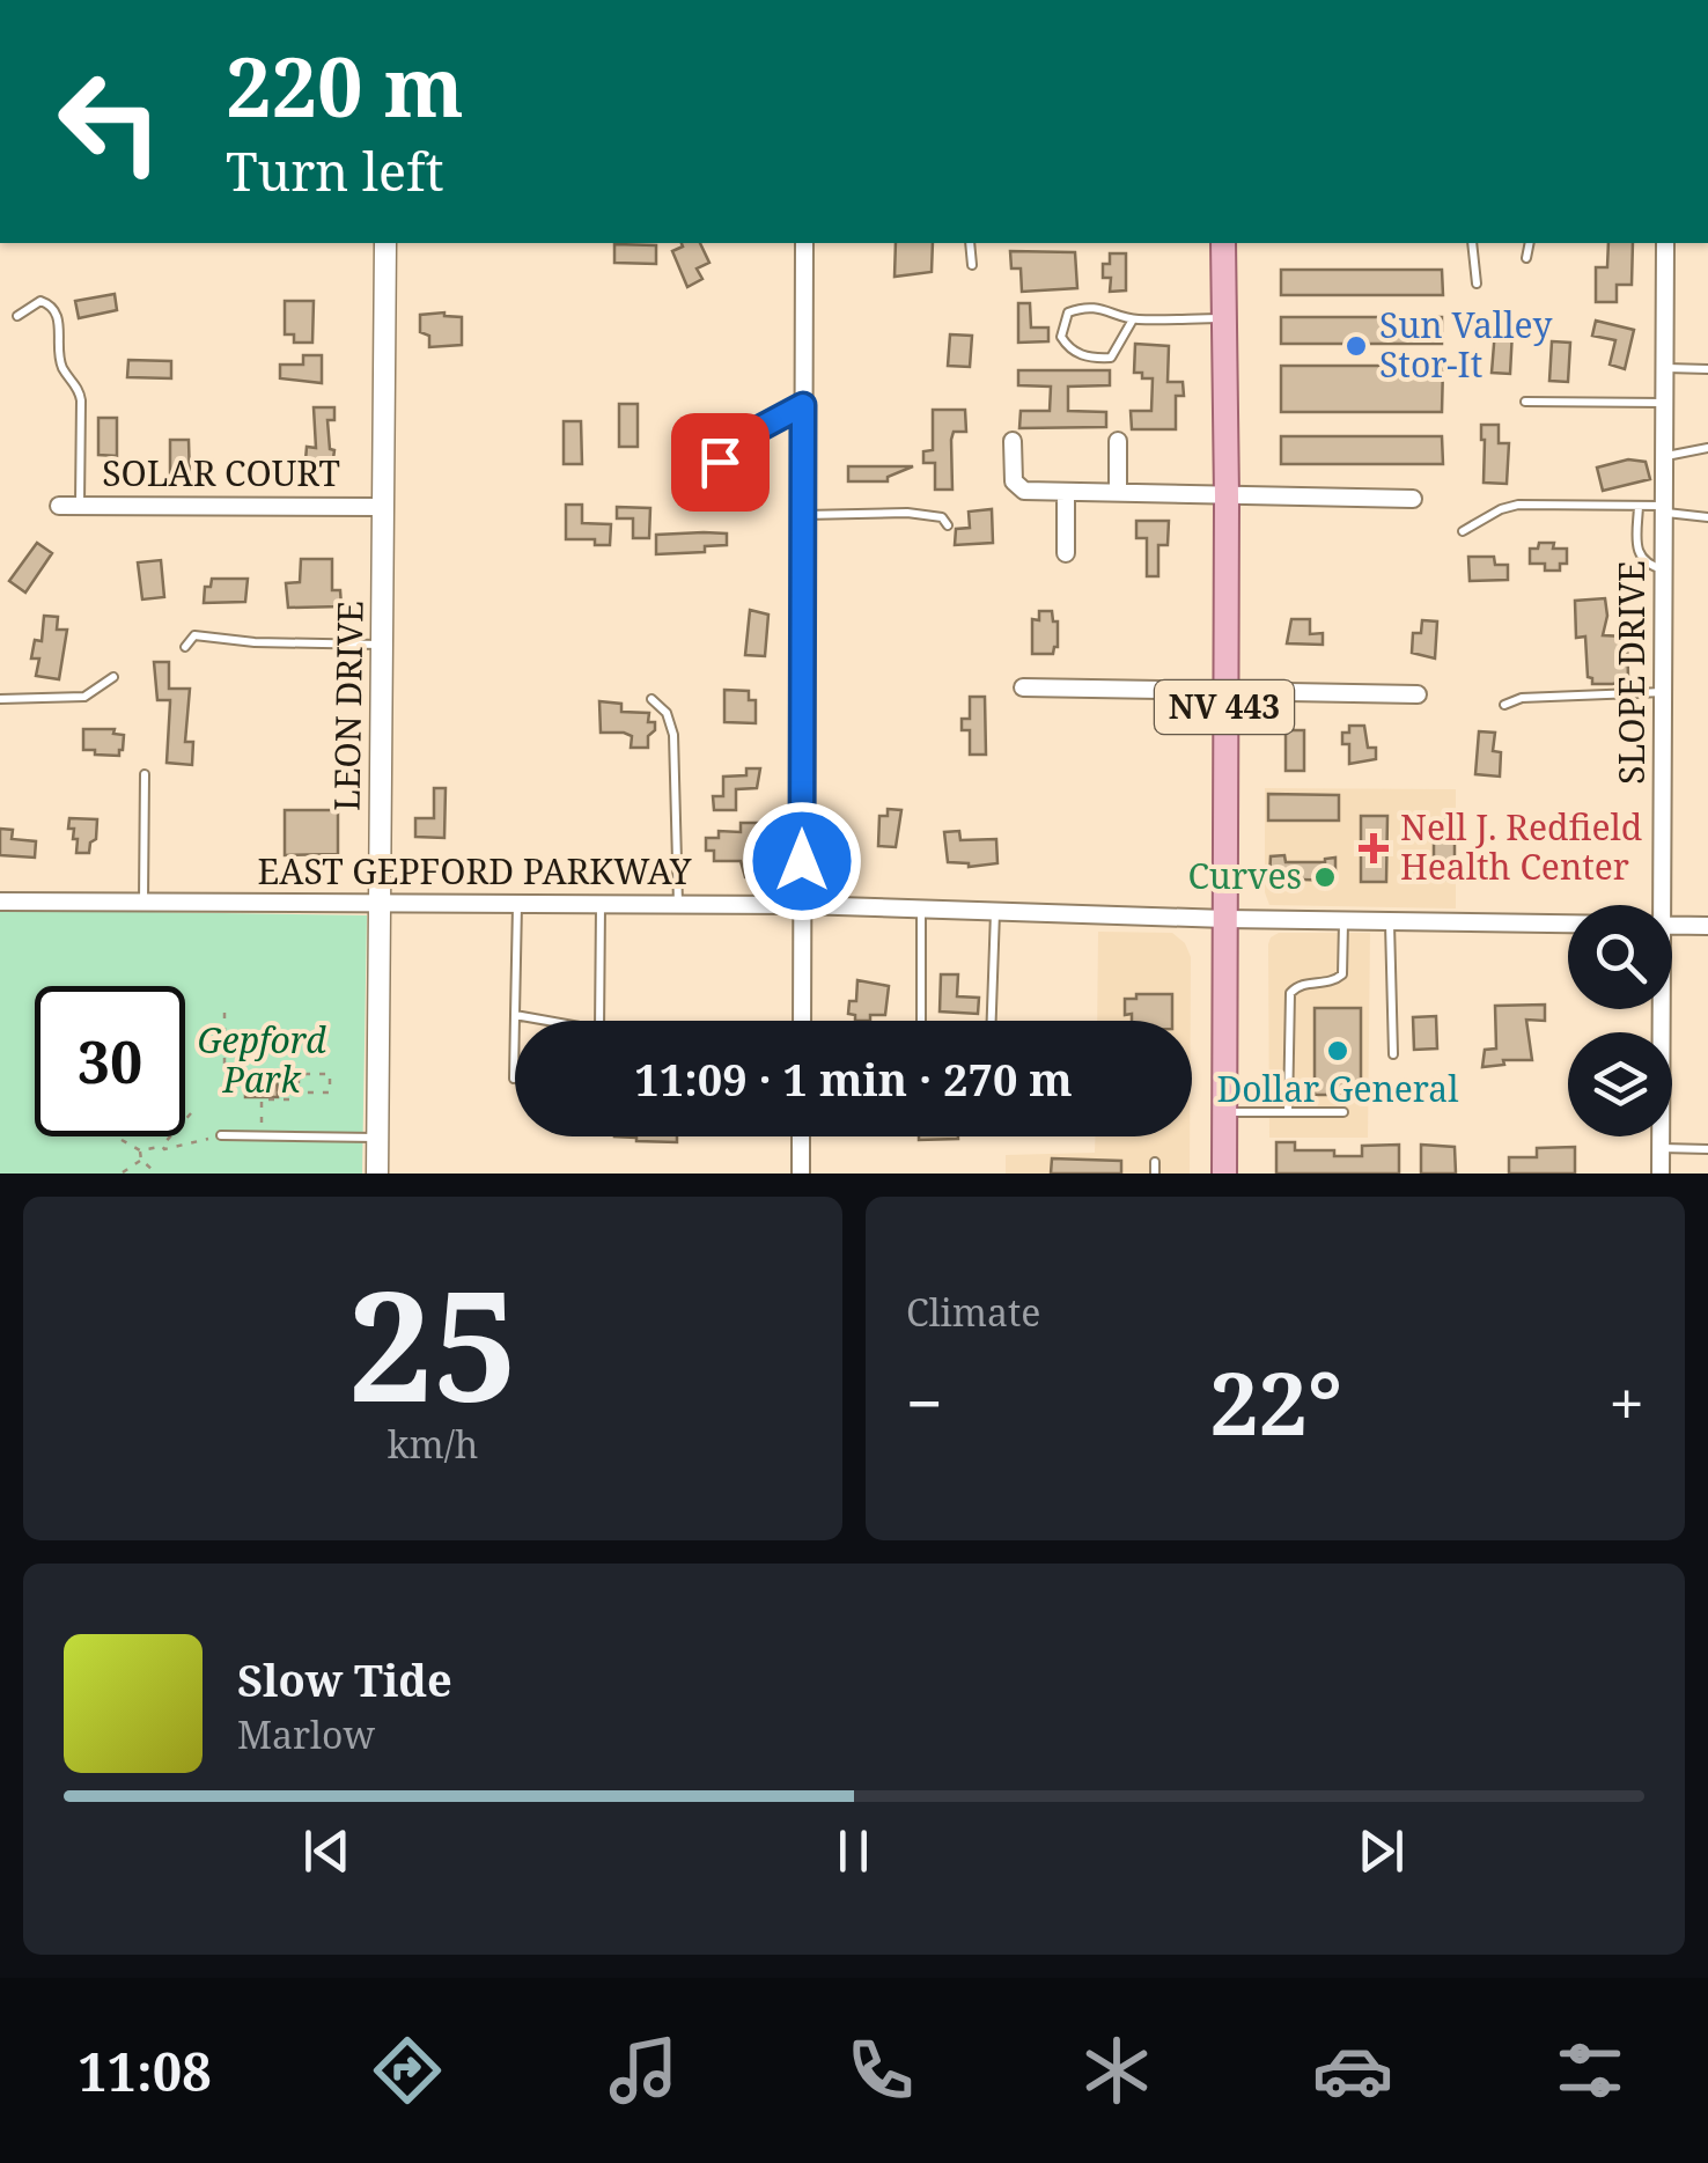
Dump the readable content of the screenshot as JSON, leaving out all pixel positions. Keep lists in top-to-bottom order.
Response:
{
  "streets": {
    "main road": ["NV 443"],
    "street": [
      "SOLAR COURT",
      "SLOPE DRIVE",
      "LEON DRIVE",
      "EAST GEPFORD PARKWAY"
    ]
  },
  "crossings": [
    ["SOLAR COURT", "LEON DRIVE"],
    ["LEON DRIVE", "EAST GEPFORD PARKWAY"],
    ["NV 443", "EAST GEPFORD PARKWAY"]
  ],
  "parks": ["Gepford Park"],
  "places": {
    "other": ["Sun Valley Stor-It", "Curves", "Dollar General"],
    "health": ["Nell J. Redfield Health Center"]
  },
  "page": {
    "turn": ["220 m", "Turn left"],
    "limit": "30",
    "trip": "11:09 · 1 min · 270 m",
    "tile": [
      ["25", "km/h"],
      "Climate"
    ],
    "heat": ["−", "22°", "+"],
    "song": ["Slow Tide", "Marlow"],
    "tabs": "11:08"
  }
}
